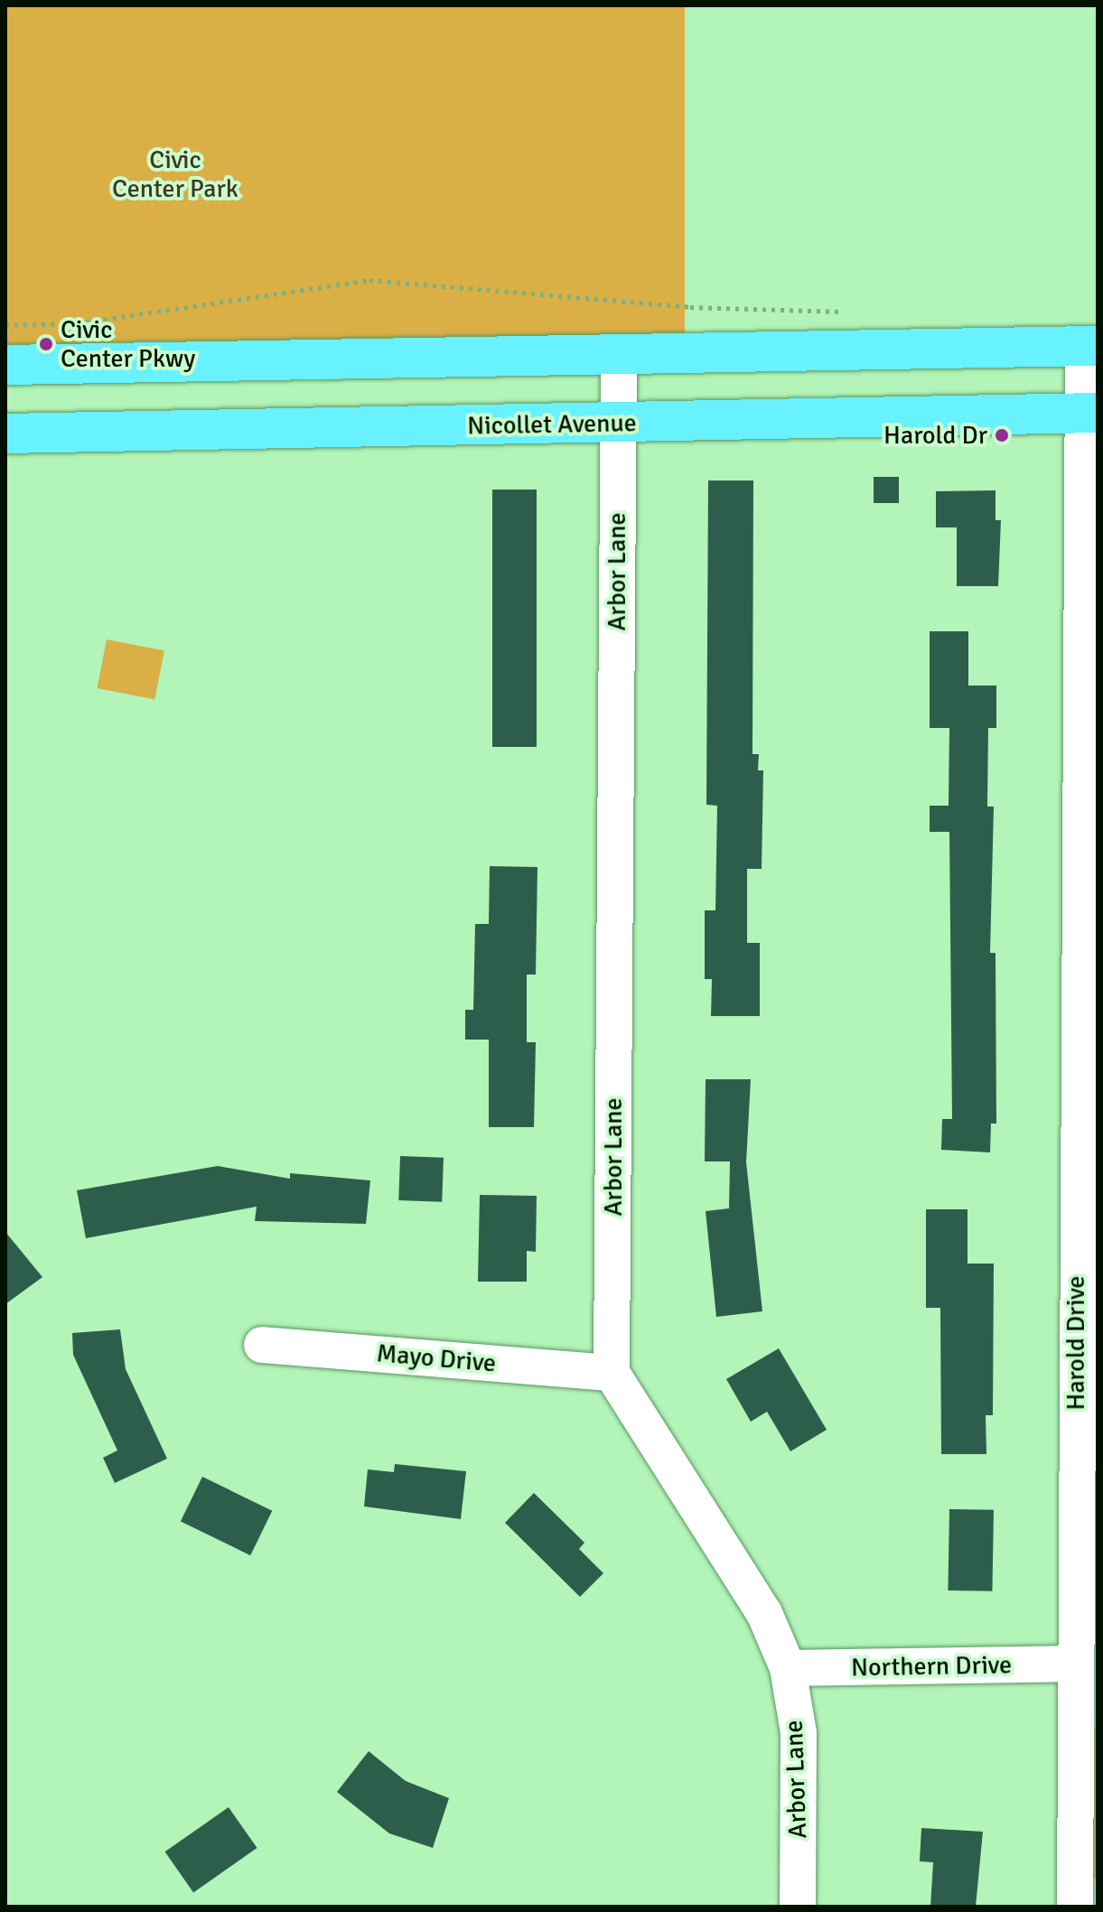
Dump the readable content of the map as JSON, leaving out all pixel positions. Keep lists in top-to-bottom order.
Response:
{
  "streets": {
    "main road": ["Nicollet Avenue"],
    "street": [
      "Arbor Lane",
      "Harold Drive",
      "Mayo Drive",
      "Northern Drive"
    ]
  },
  "crossings": [
    ["Nicollet Avenue", "Arbor Lane"],
    ["Nicollet Avenue", "Harold Drive"],
    ["Arbor Lane", "Mayo Drive"],
    ["Arbor Lane", "Northern Drive"],
    ["Harold Drive", "Northern Drive"]
  ],
  "parks": ["Civic Center Park"],
  "places": ["Civic Center Pkwy", "Harold Dr"]
}
